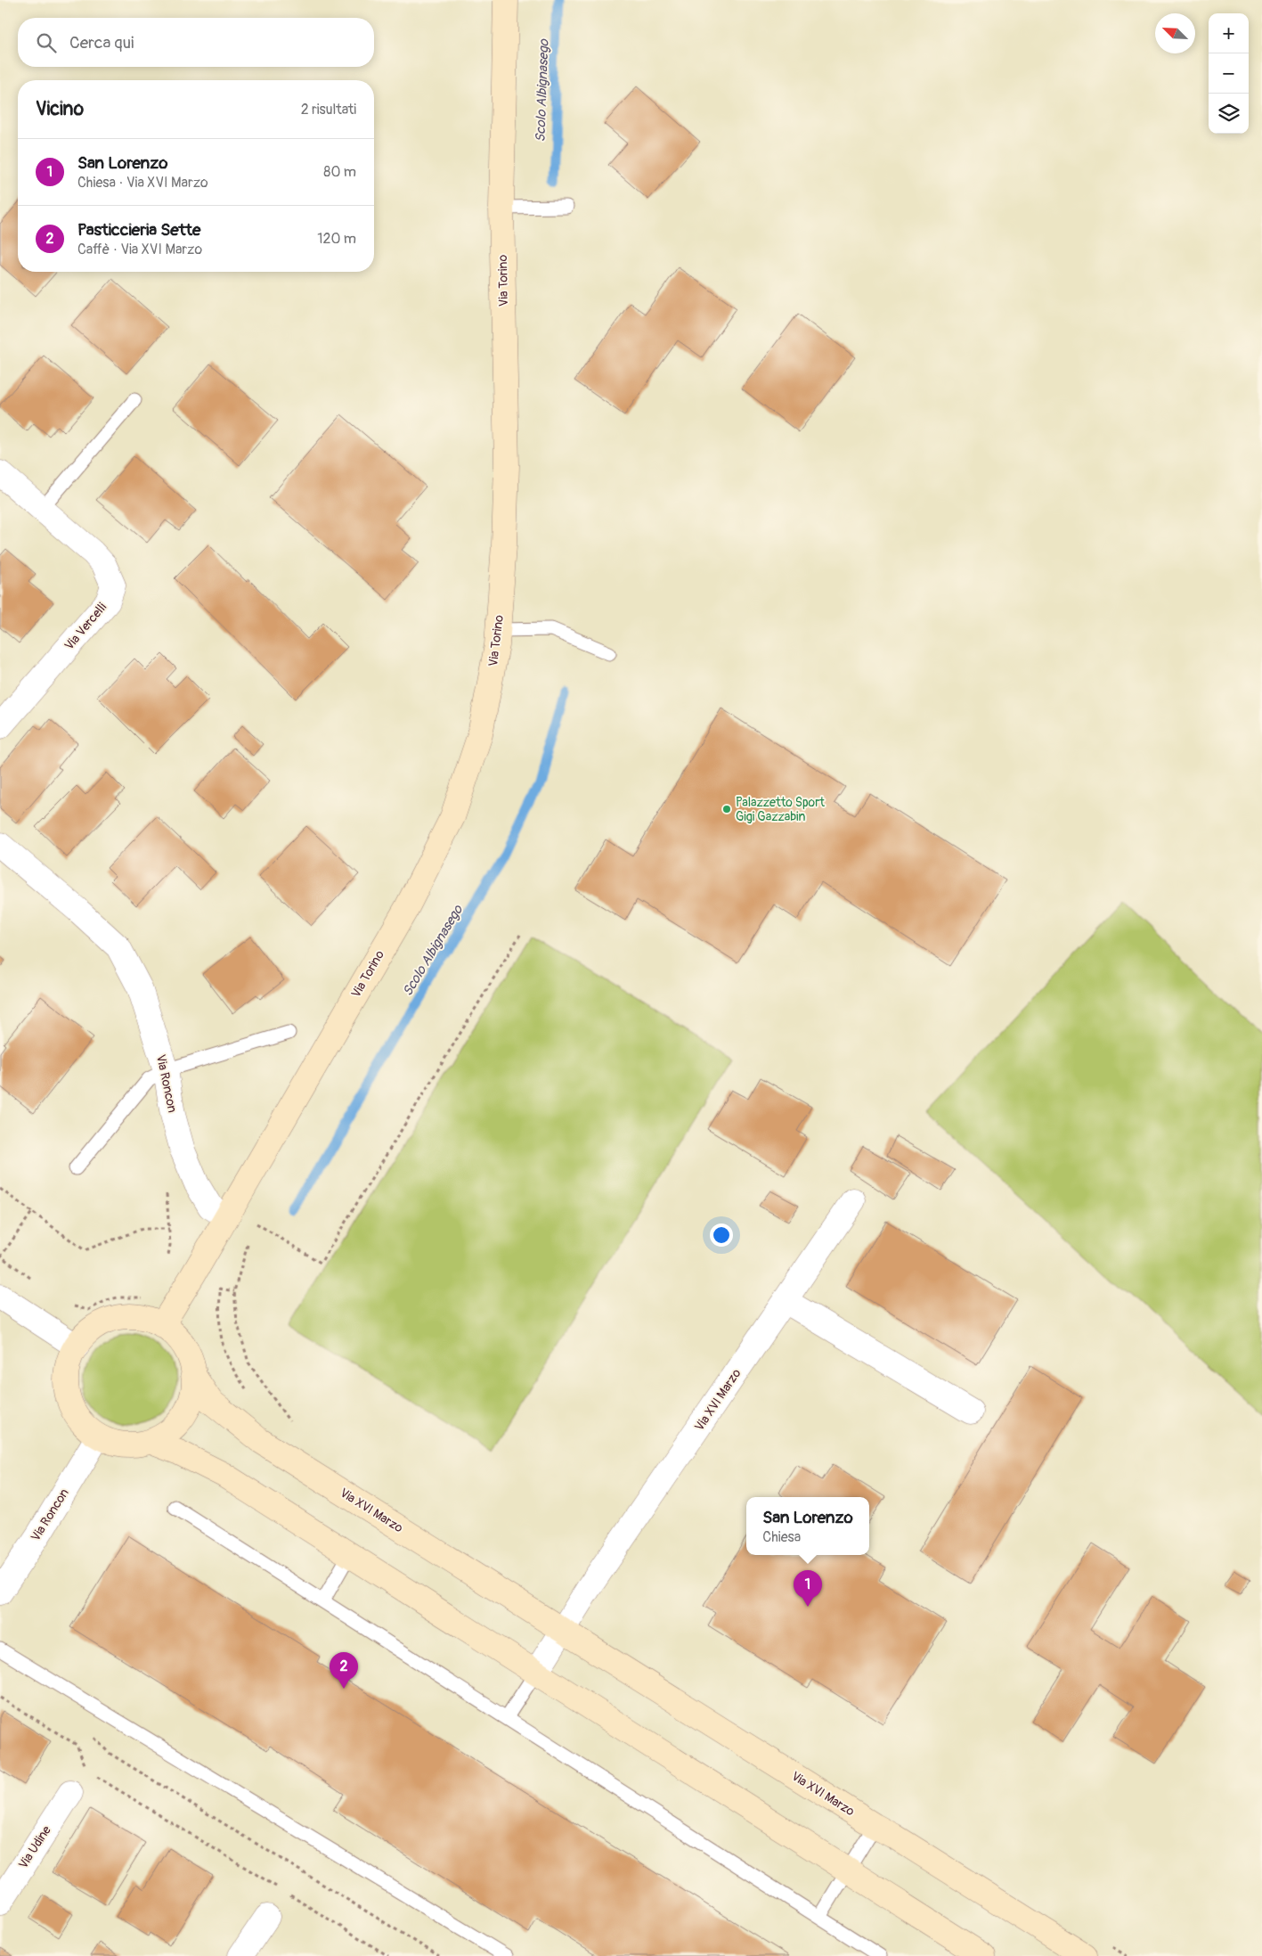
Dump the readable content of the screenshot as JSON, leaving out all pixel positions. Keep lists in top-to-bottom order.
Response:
{
  "streets": {
    "street": [
      "Via Torino",
      "Via Vercelli",
      "Via Roncon",
      "Via XVI Marzo",
      "Via Udine"
    ]
  },
  "crossings": [
    ["Via Torino", "Via Roncon"],
    ["Via Roncon", "Via XVI Marzo"]
  ],
  "water": ["Scolo Albignasego"],
  "places": ["Palazzetto Sport Gigi Gazzabin"],
  "north": "top left",
  "page": {
    "map_buttons": ["+", "−"],
    "search": "Cerca qui",
    "heading": ["Vicino", "2 risultati"],
    "list": [
      {
        "mark": "1",
        "name": "San Lorenzo",
        "note": "Chiesa · Via XVI Marzo",
        "value": "80 m"
      },
      {
        "mark": "2",
        "name": "Pasticcieria Sette",
        "note": "Caffè · Via XVI Marzo",
        "value": "120 m"
      }
    ],
    "popup": ["San Lorenzo", "Chiesa"],
    "pins": ["1", "2"]
  }
}
